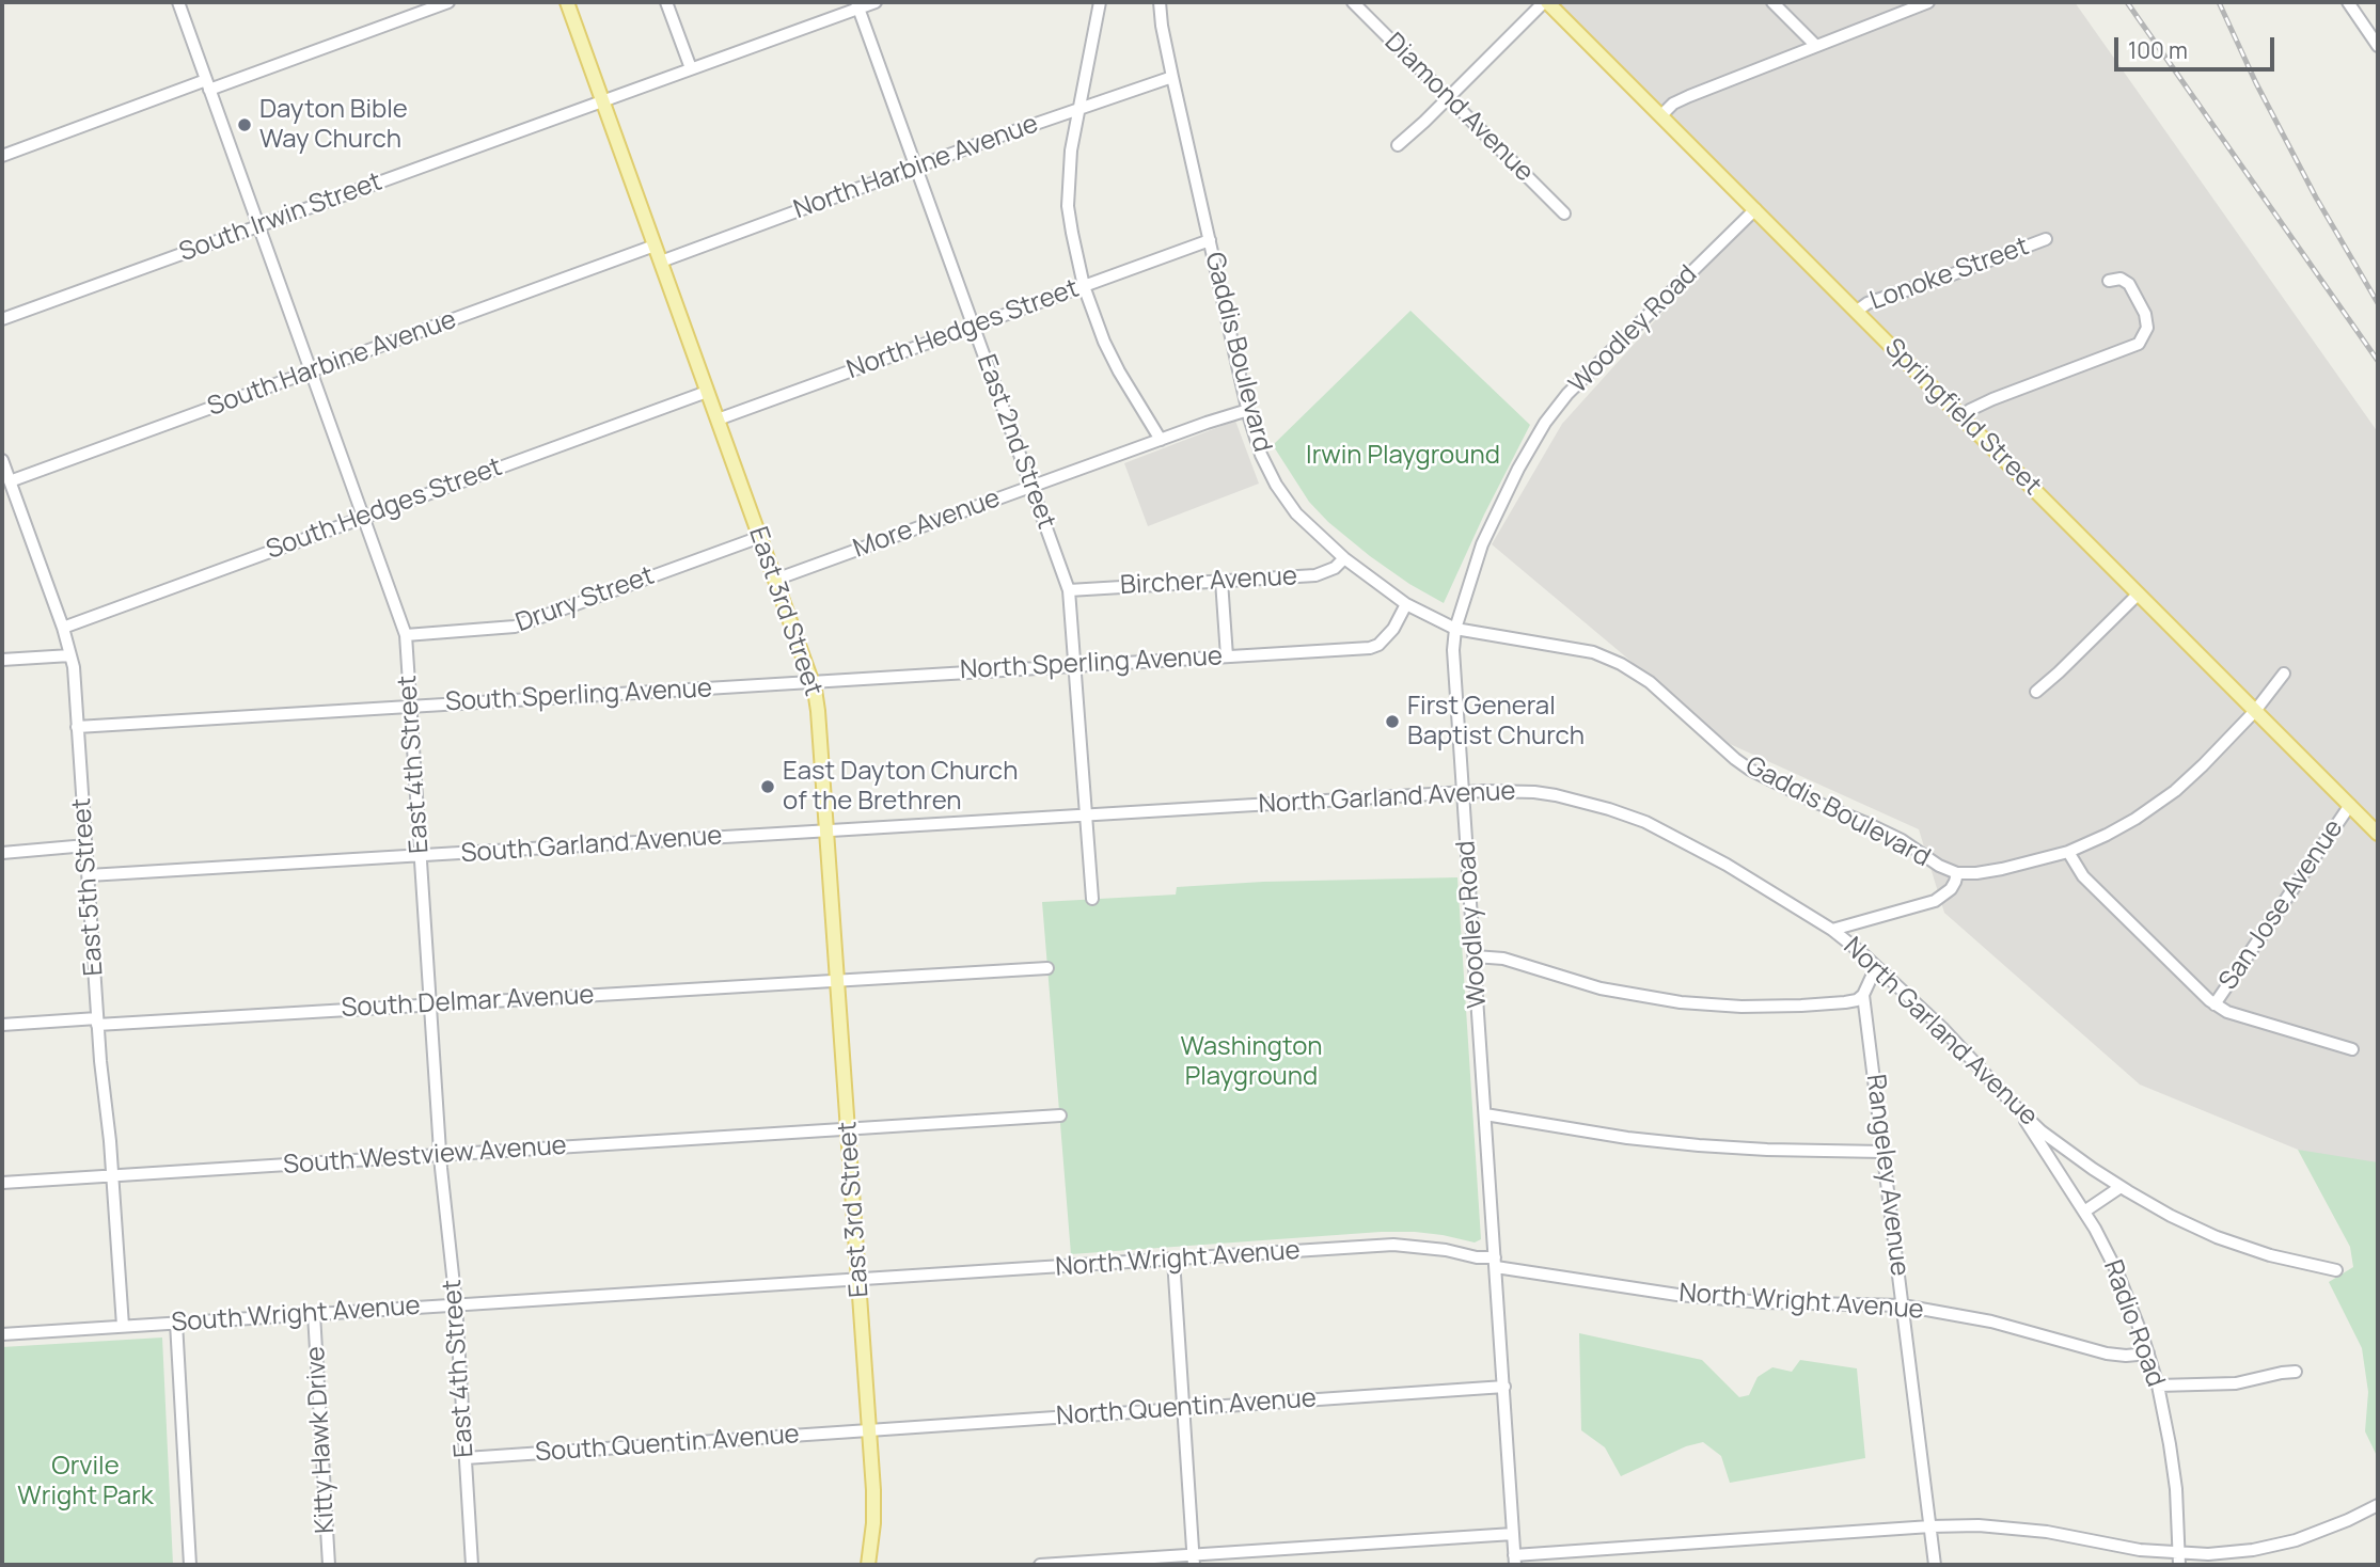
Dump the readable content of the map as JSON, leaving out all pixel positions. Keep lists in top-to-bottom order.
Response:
{
  "streets": {
    "main road": ["Springfield Street", "East 3rd Street"],
    "street": [
      "Diamond Avenue",
      "North Harbine Avenue",
      "South Irwin Street",
      "Lonoke Street",
      "North Hedges Street",
      "Woodley Road",
      "Gaddis Boulevard",
      "South Harbine Avenue",
      "East 2nd Street",
      "South Hedges Street",
      "More Avenue",
      "Bircher Avenue",
      "Drury Street",
      "North Sperling Avenue",
      "South Sperling Avenue",
      "East 4th Street",
      "North Garland Avenue",
      "South Garland Avenue",
      "East 5th Street",
      "San Jose Avenue",
      "South Delmar Avenue",
      "South Westview Avenue",
      "Rangeley Avenue",
      "North Wright Avenue",
      "South Wright Avenue",
      "Radio Road",
      "North Quentin Avenue",
      "Kitty Hawk Drive",
      "South Quentin Avenue"
    ]
  },
  "crossings": [
    ["North Harbine Avenue", "Gaddis Boulevard"],
    ["North Harbine Avenue", "East 2nd Street"],
    ["North Harbine Avenue", "East 3rd Street"],
    ["South Irwin Street", "East 2nd Street"],
    ["South Irwin Street", "East 3rd Street"],
    ["South Irwin Street", "East 4th Street"],
    ["Lonoke Street", "Springfield Street"],
    ["North Hedges Street", "Gaddis Boulevard"],
    ["North Hedges Street", "East 2nd Street"],
    ["North Hedges Street", "East 3rd Street"],
    ["Woodley Road", "Gaddis Boulevard"],
    ["Woodley Road", "Springfield Street"],
    ["Woodley Road", "North Garland Avenue"],
    ["Woodley Road", "North Wright Avenue"],
    ["Woodley Road", "North Quentin Avenue"],
    ["Gaddis Boulevard", "More Avenue"],
    ["Gaddis Boulevard", "Bircher Avenue"],
    ["Gaddis Boulevard", "North Sperling Avenue"],
    ["South Harbine Avenue", "East 3rd Street"],
    ["South Harbine Avenue", "East 4th Street"],
    ["South Harbine Avenue", "East 5th Street"],
    ["Springfield Street", "San Jose Avenue"],
    ["East 2nd Street", "More Avenue"],
    ["East 2nd Street", "Bircher Avenue"],
    ["East 2nd Street", "North Sperling Avenue"],
    ["East 2nd Street", "North Garland Avenue"],
    ["South Hedges Street", "East 3rd Street"],
    ["South Hedges Street", "East 4th Street"],
    ["South Hedges Street", "East 5th Street"],
    ["More Avenue", "East 3rd Street"],
    ["Drury Street", "East 3rd Street"],
    ["Drury Street", "East 4th Street"],
    ["East 3rd Street", "North Sperling Avenue"],
    ["East 3rd Street", "South Sperling Avenue"],
    ["East 3rd Street", "North Garland Avenue"],
    ["East 3rd Street", "South Garland Avenue"],
    ["East 3rd Street", "South Delmar Avenue"],
    ["East 3rd Street", "South Westview Avenue"],
    ["East 3rd Street", "North Wright Avenue"],
    ["East 3rd Street", "South Wright Avenue"],
    ["East 3rd Street", "North Quentin Avenue"],
    ["East 3rd Street", "South Quentin Avenue"],
    ["North Sperling Avenue", "South Sperling Avenue"],
    ["South Sperling Avenue", "East 4th Street"],
    ["South Sperling Avenue", "East 5th Street"],
    ["East 4th Street", "South Garland Avenue"],
    ["East 4th Street", "South Delmar Avenue"],
    ["East 4th Street", "South Westview Avenue"],
    ["East 4th Street", "South Wright Avenue"],
    ["East 4th Street", "South Quentin Avenue"],
    ["North Garland Avenue", "South Garland Avenue"],
    ["North Garland Avenue", "Radio Road"],
    ["South Garland Avenue", "East 5th Street"],
    ["East 5th Street", "South Delmar Avenue"],
    ["East 5th Street", "South Westview Avenue"],
    ["East 5th Street", "South Wright Avenue"],
    ["Rangeley Avenue", "North Wright Avenue"],
    ["North Wright Avenue", "South Wright Avenue"],
    ["North Wright Avenue", "Radio Road"],
    ["South Wright Avenue", "Kitty Hawk Drive"],
    ["North Quentin Avenue", "South Quentin Avenue"]
  ],
  "parks": ["Irwin Playground", "Washington Playground", "Orvile Wright Park"],
  "places": ["Dayton Bible Way Church", "First General Baptist Church", "East Dayton Church of the Brethren"],
  "scale_bar": "100 m"
}
